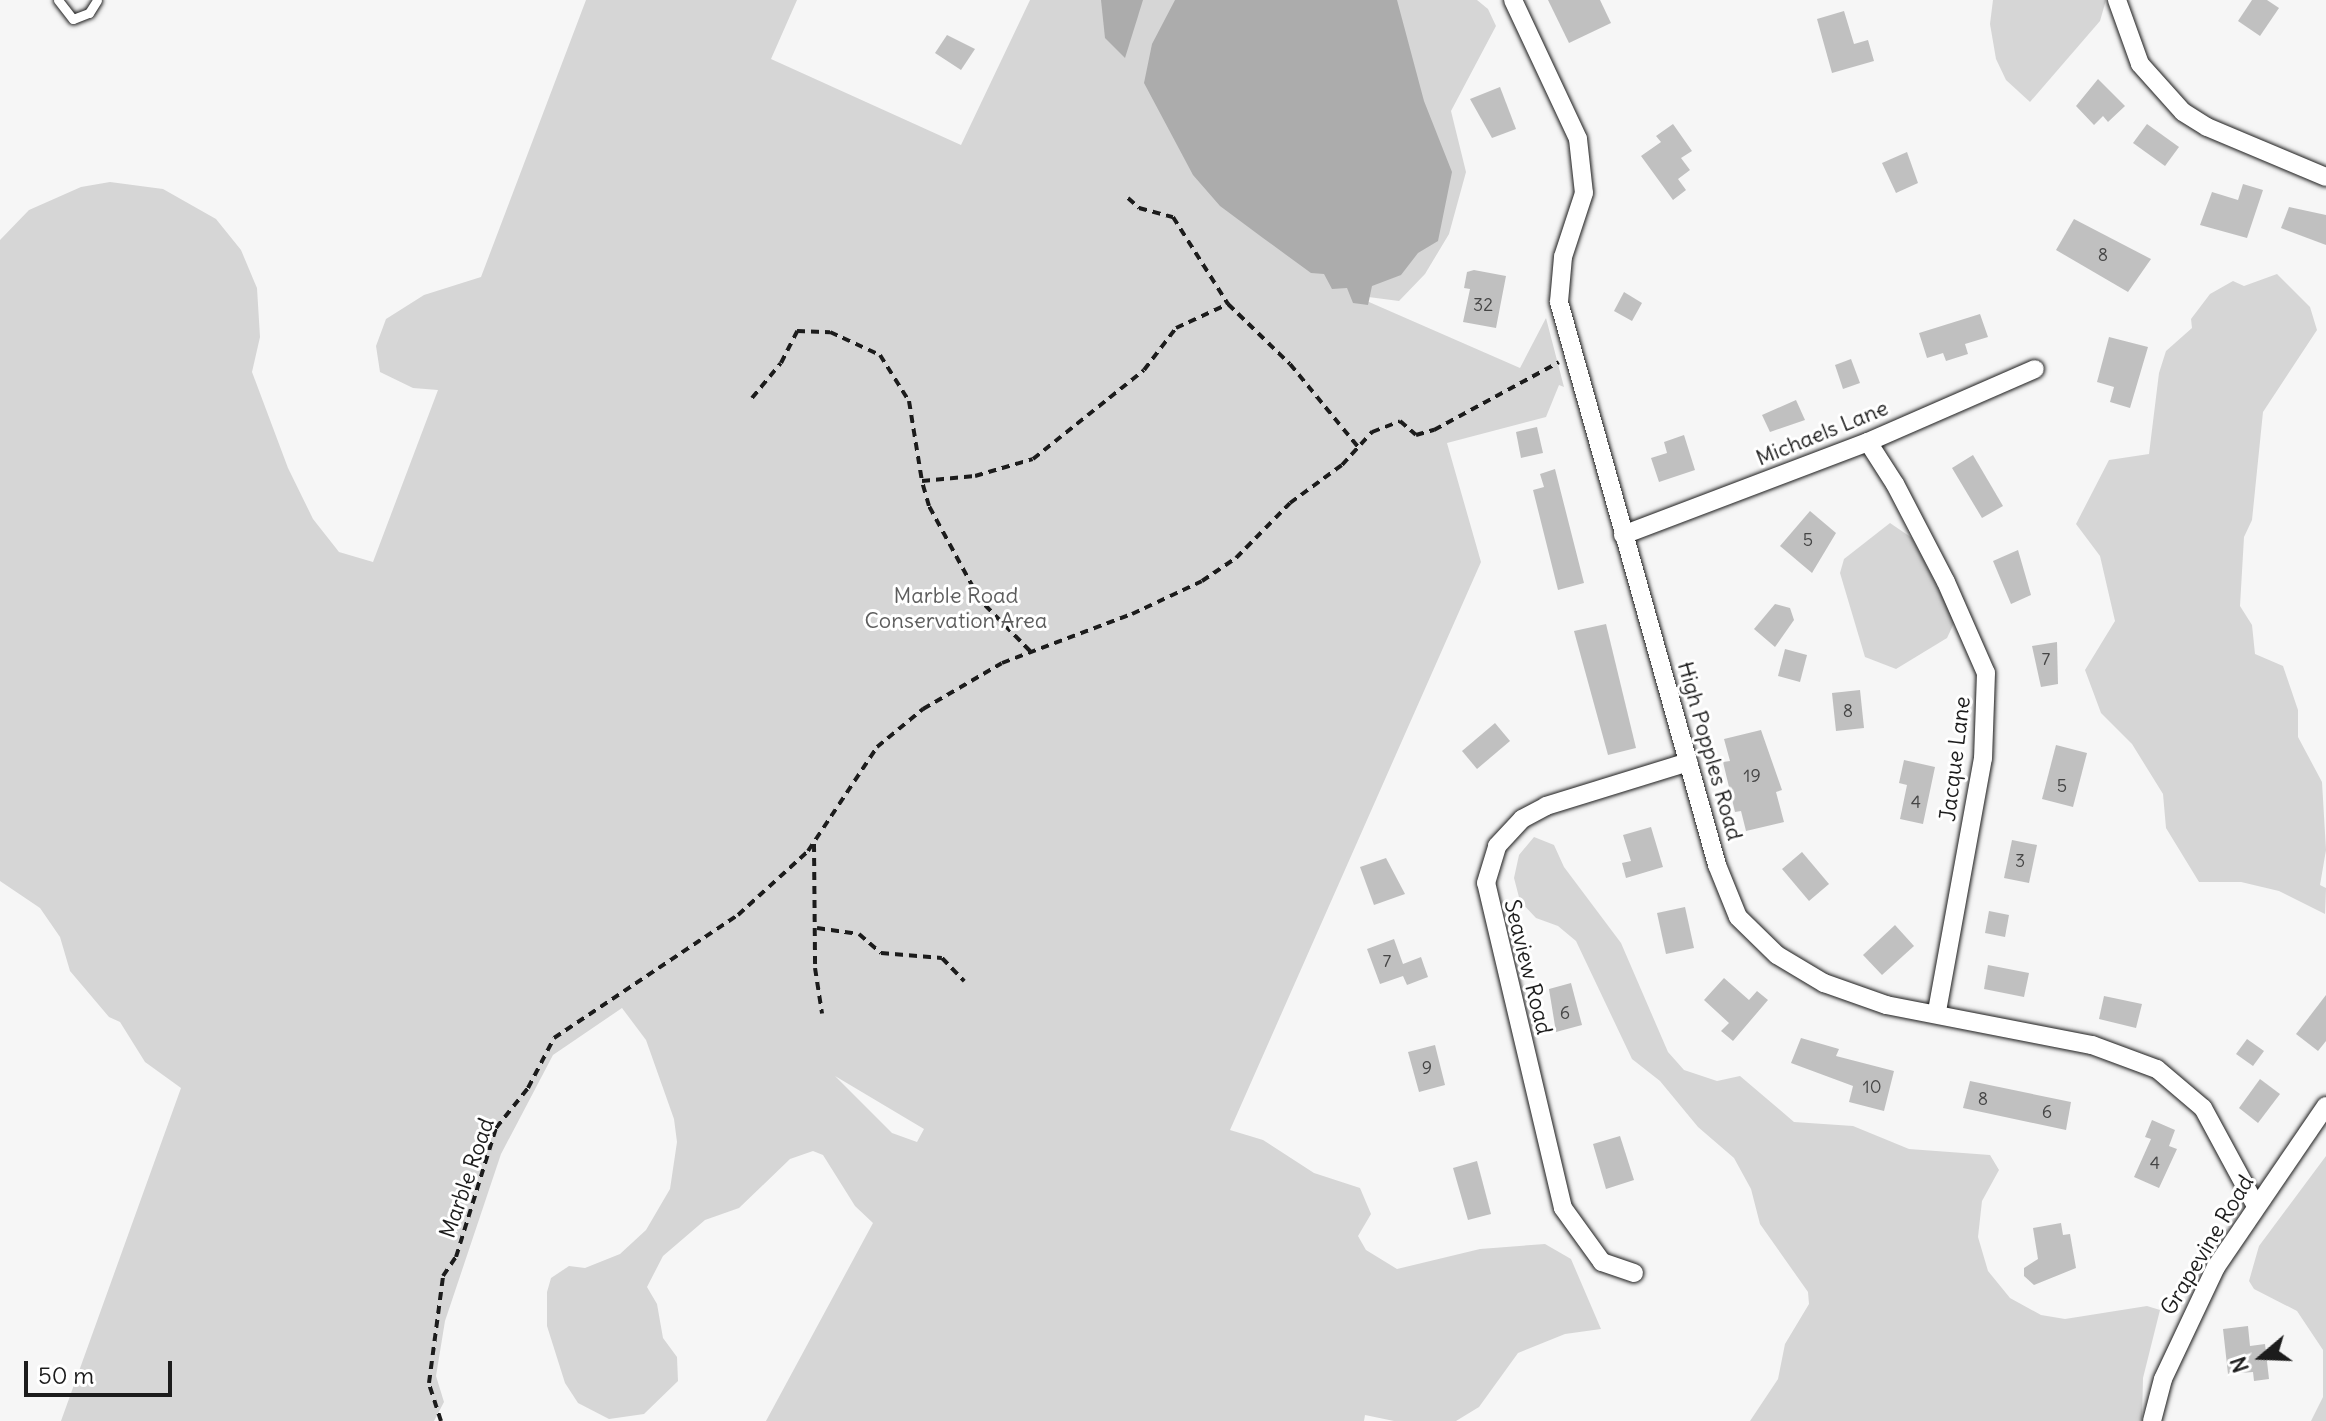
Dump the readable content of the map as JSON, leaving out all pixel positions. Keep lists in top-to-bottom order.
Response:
{
  "streets": {
    "street": [
      "Michaels Lane",
      "High Popples Road",
      "Jacque Lane",
      "Seaview Road",
      "Grapevine Road"
    ],
    "path": ["Marble Road"]
  },
  "crossings": [
    ["Michaels Lane", "High Popples Road"],
    ["Michaels Lane", "Jacque Lane"],
    ["High Popples Road", "Jacque Lane"],
    ["High Popples Road", "Seaview Road"],
    ["High Popples Road", "Marble Road"],
    ["High Popples Road", "Grapevine Road"]
  ],
  "parks": ["Marble Road Conservation Area"],
  "house_numbers": [
    "8",
    "32",
    "5",
    "7",
    "8",
    "19",
    "5",
    "4",
    "3",
    "7",
    "6",
    "9",
    "10",
    "8",
    "6",
    "4"
  ],
  "scale_bar": "50 m",
  "north": "left"
}
